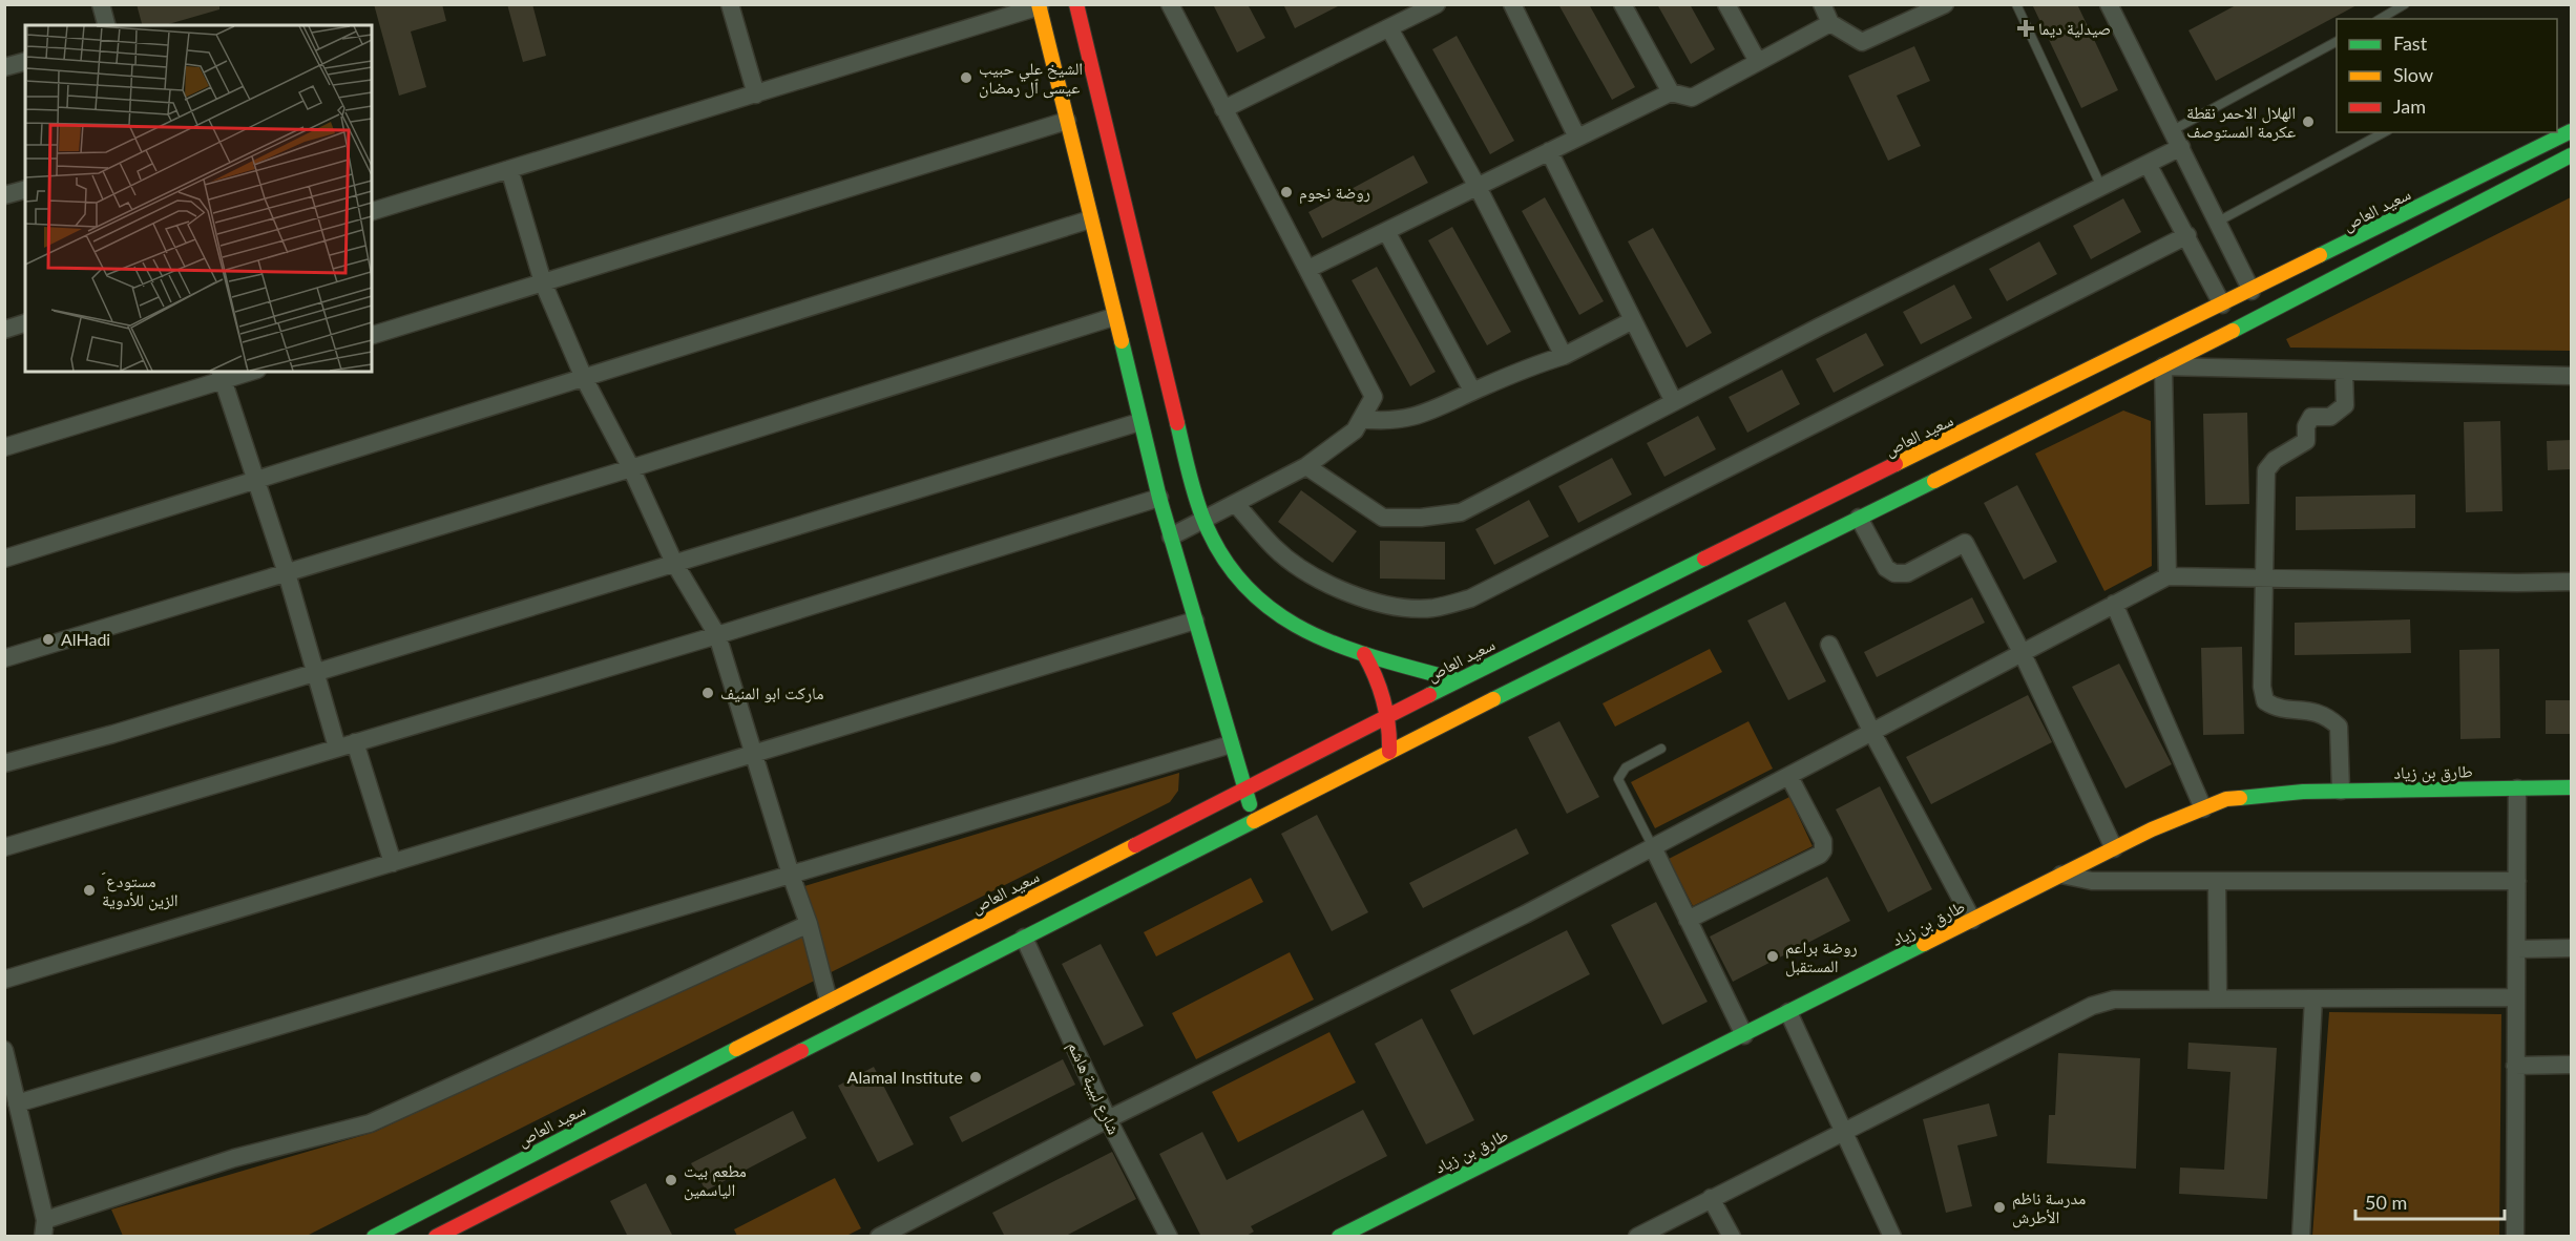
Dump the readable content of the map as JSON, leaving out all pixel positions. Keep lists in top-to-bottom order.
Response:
{
  "streets": {
    "main road": ["سعيد العاص", "طارق بن زياد"],
    "street": ["شارع لبيبة هاشم"]
  },
  "places": {
    "health": ["صيدلية ديما"],
    "other": [
      "الشيخ علي حبيب عيسى ٱل رمضان",
      "الهلال الاحمر نقطة عكرمة المستوصف",
      "روضة نجوم",
      "AlHadi",
      "ماركت ابو المنيف",
      "َ مستودع الزين للأدوية",
      "روضة براعم المستقبل",
      "Alamal Institute",
      "مطعم بيت الياسمين",
      "مدرسة ناظم الأطرش"
    ]
  },
  "legend": ["Fast", "Slow", "Jam"],
  "scale_bar": "50 m"
}
